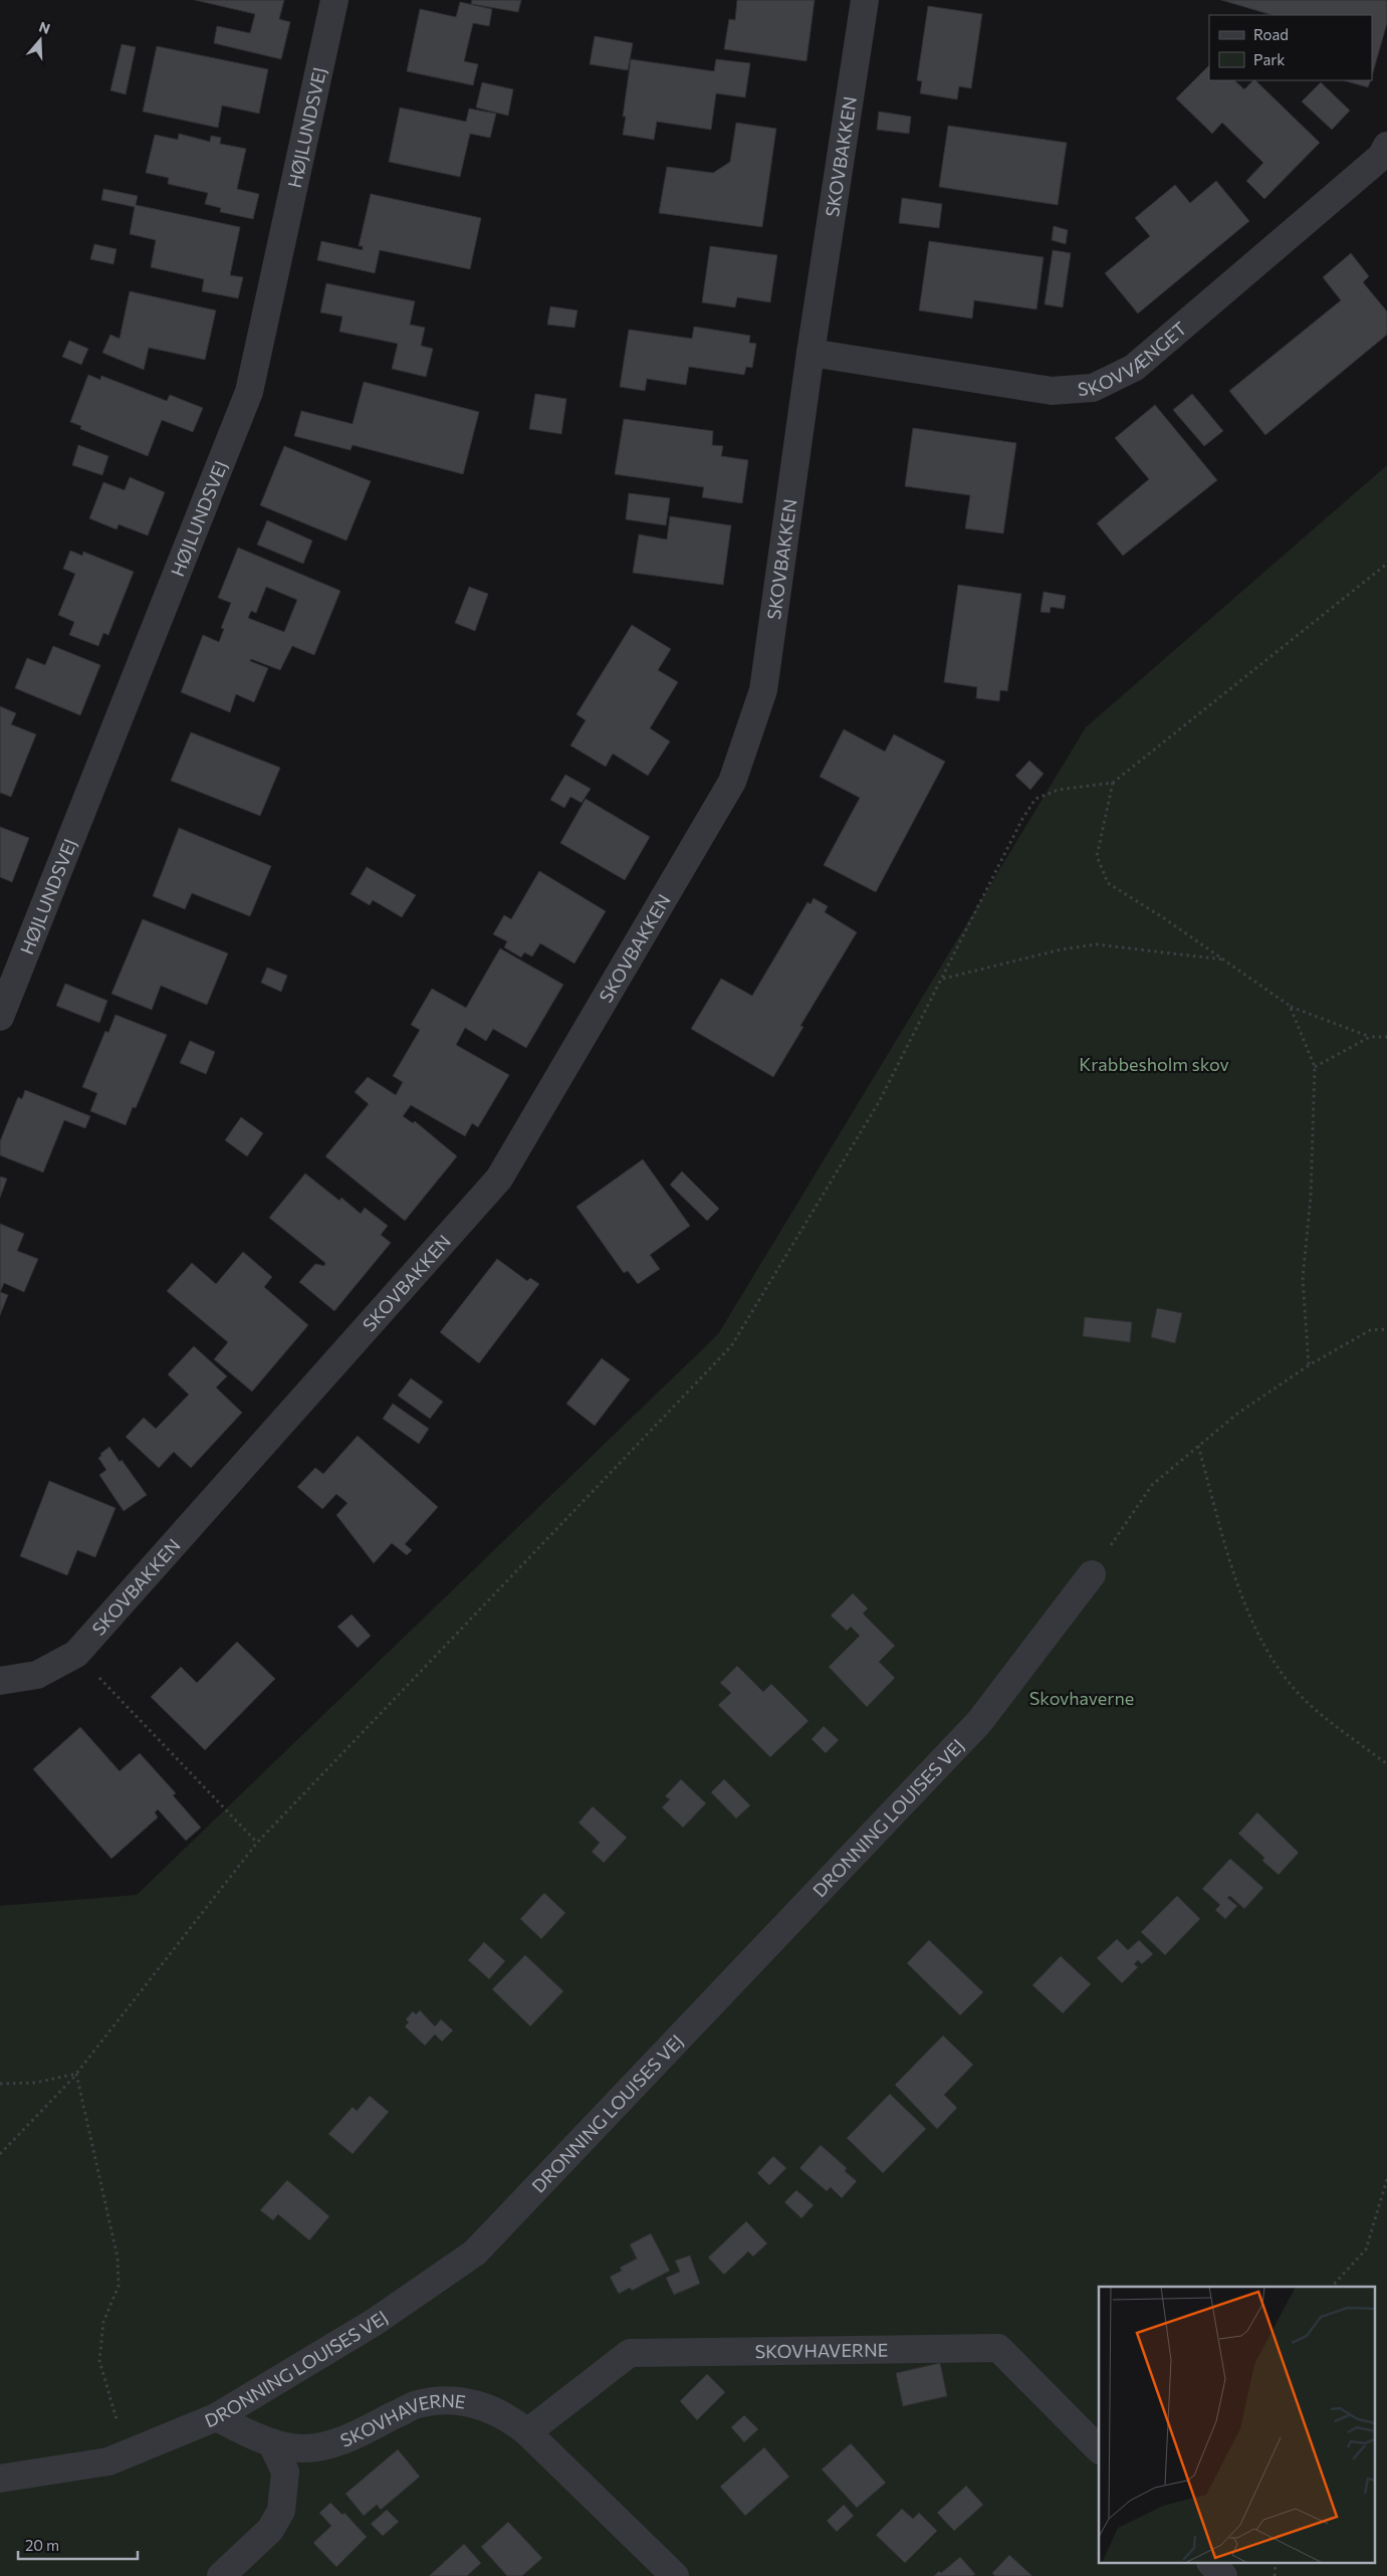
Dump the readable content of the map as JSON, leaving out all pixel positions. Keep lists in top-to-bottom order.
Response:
{
  "streets": {
    "street": [
      "HØJLUNDSVEJ",
      "SKOVBAKKEN",
      "SKOVVÆNGET",
      "DRONNING LOUISES VEJ",
      "SKOVHAVERNE"
    ]
  },
  "crossings": [
    ["SKOVBAKKEN", "SKOVVÆNGET"],
    ["DRONNING LOUISES VEJ", "SKOVHAVERNE"]
  ],
  "parks": ["Krabbesholm skov", "Skovhaverne"],
  "legend": ["Road", "Park"],
  "scale_bar": "20 m",
  "north": "top"
}
